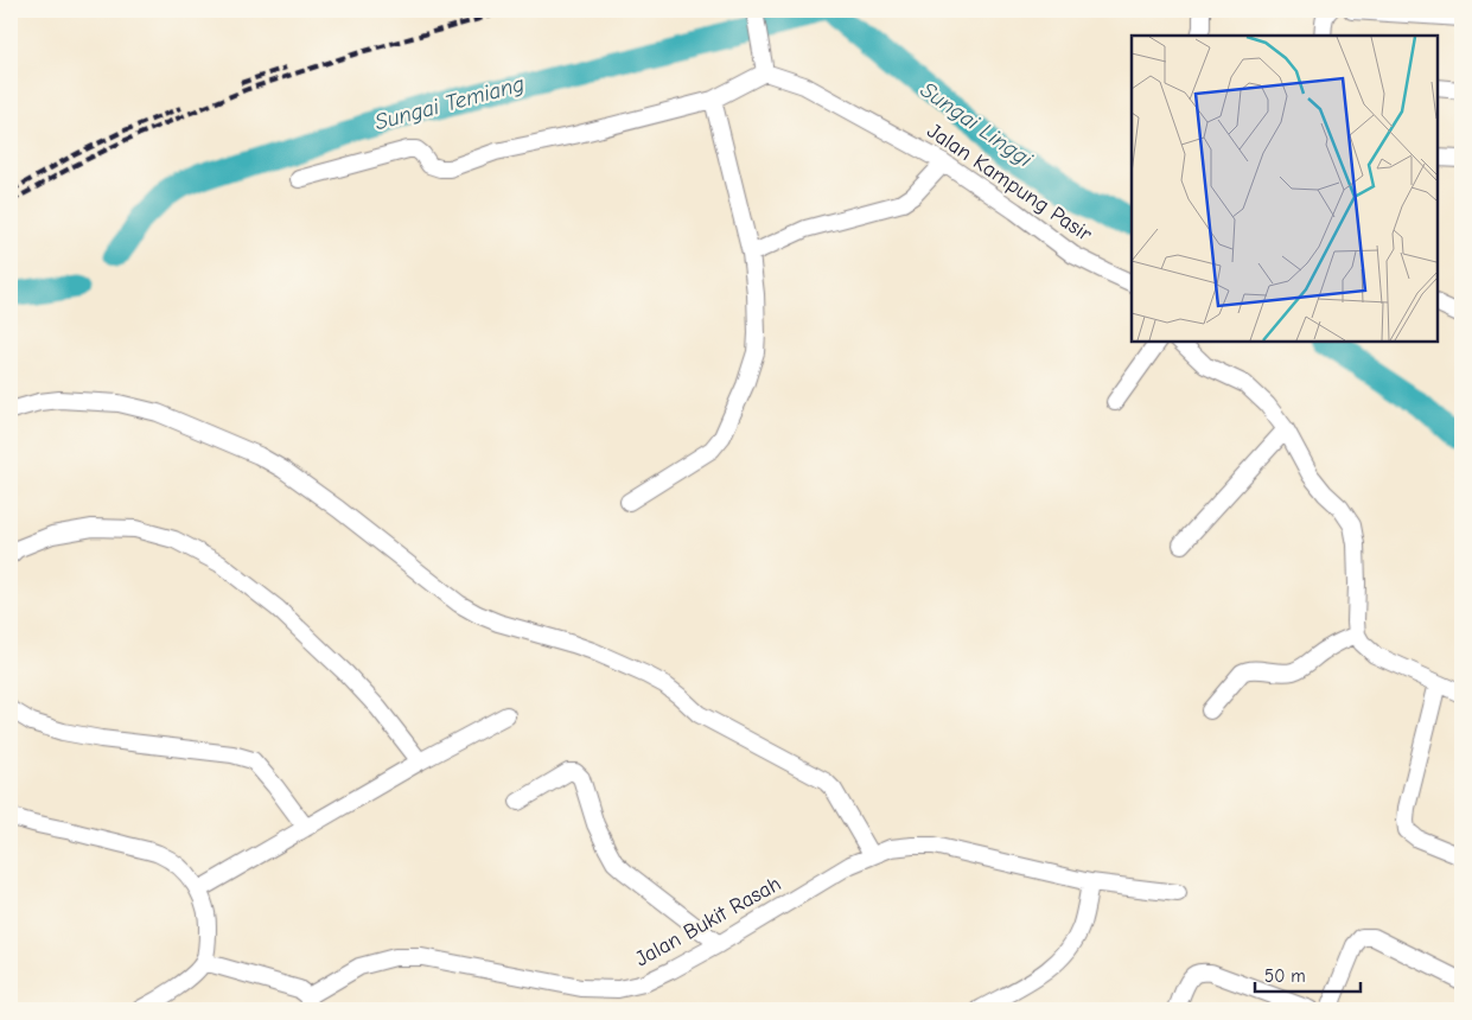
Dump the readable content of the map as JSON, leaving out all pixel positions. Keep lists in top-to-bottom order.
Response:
{
  "streets": {
    "street": ["Jalan Kampung Pasir", "Jalan Bukit Rasah"]
  },
  "water": ["Sungai Temiang", "Sungai Linggi"],
  "scale_bar": "50 m"
}
